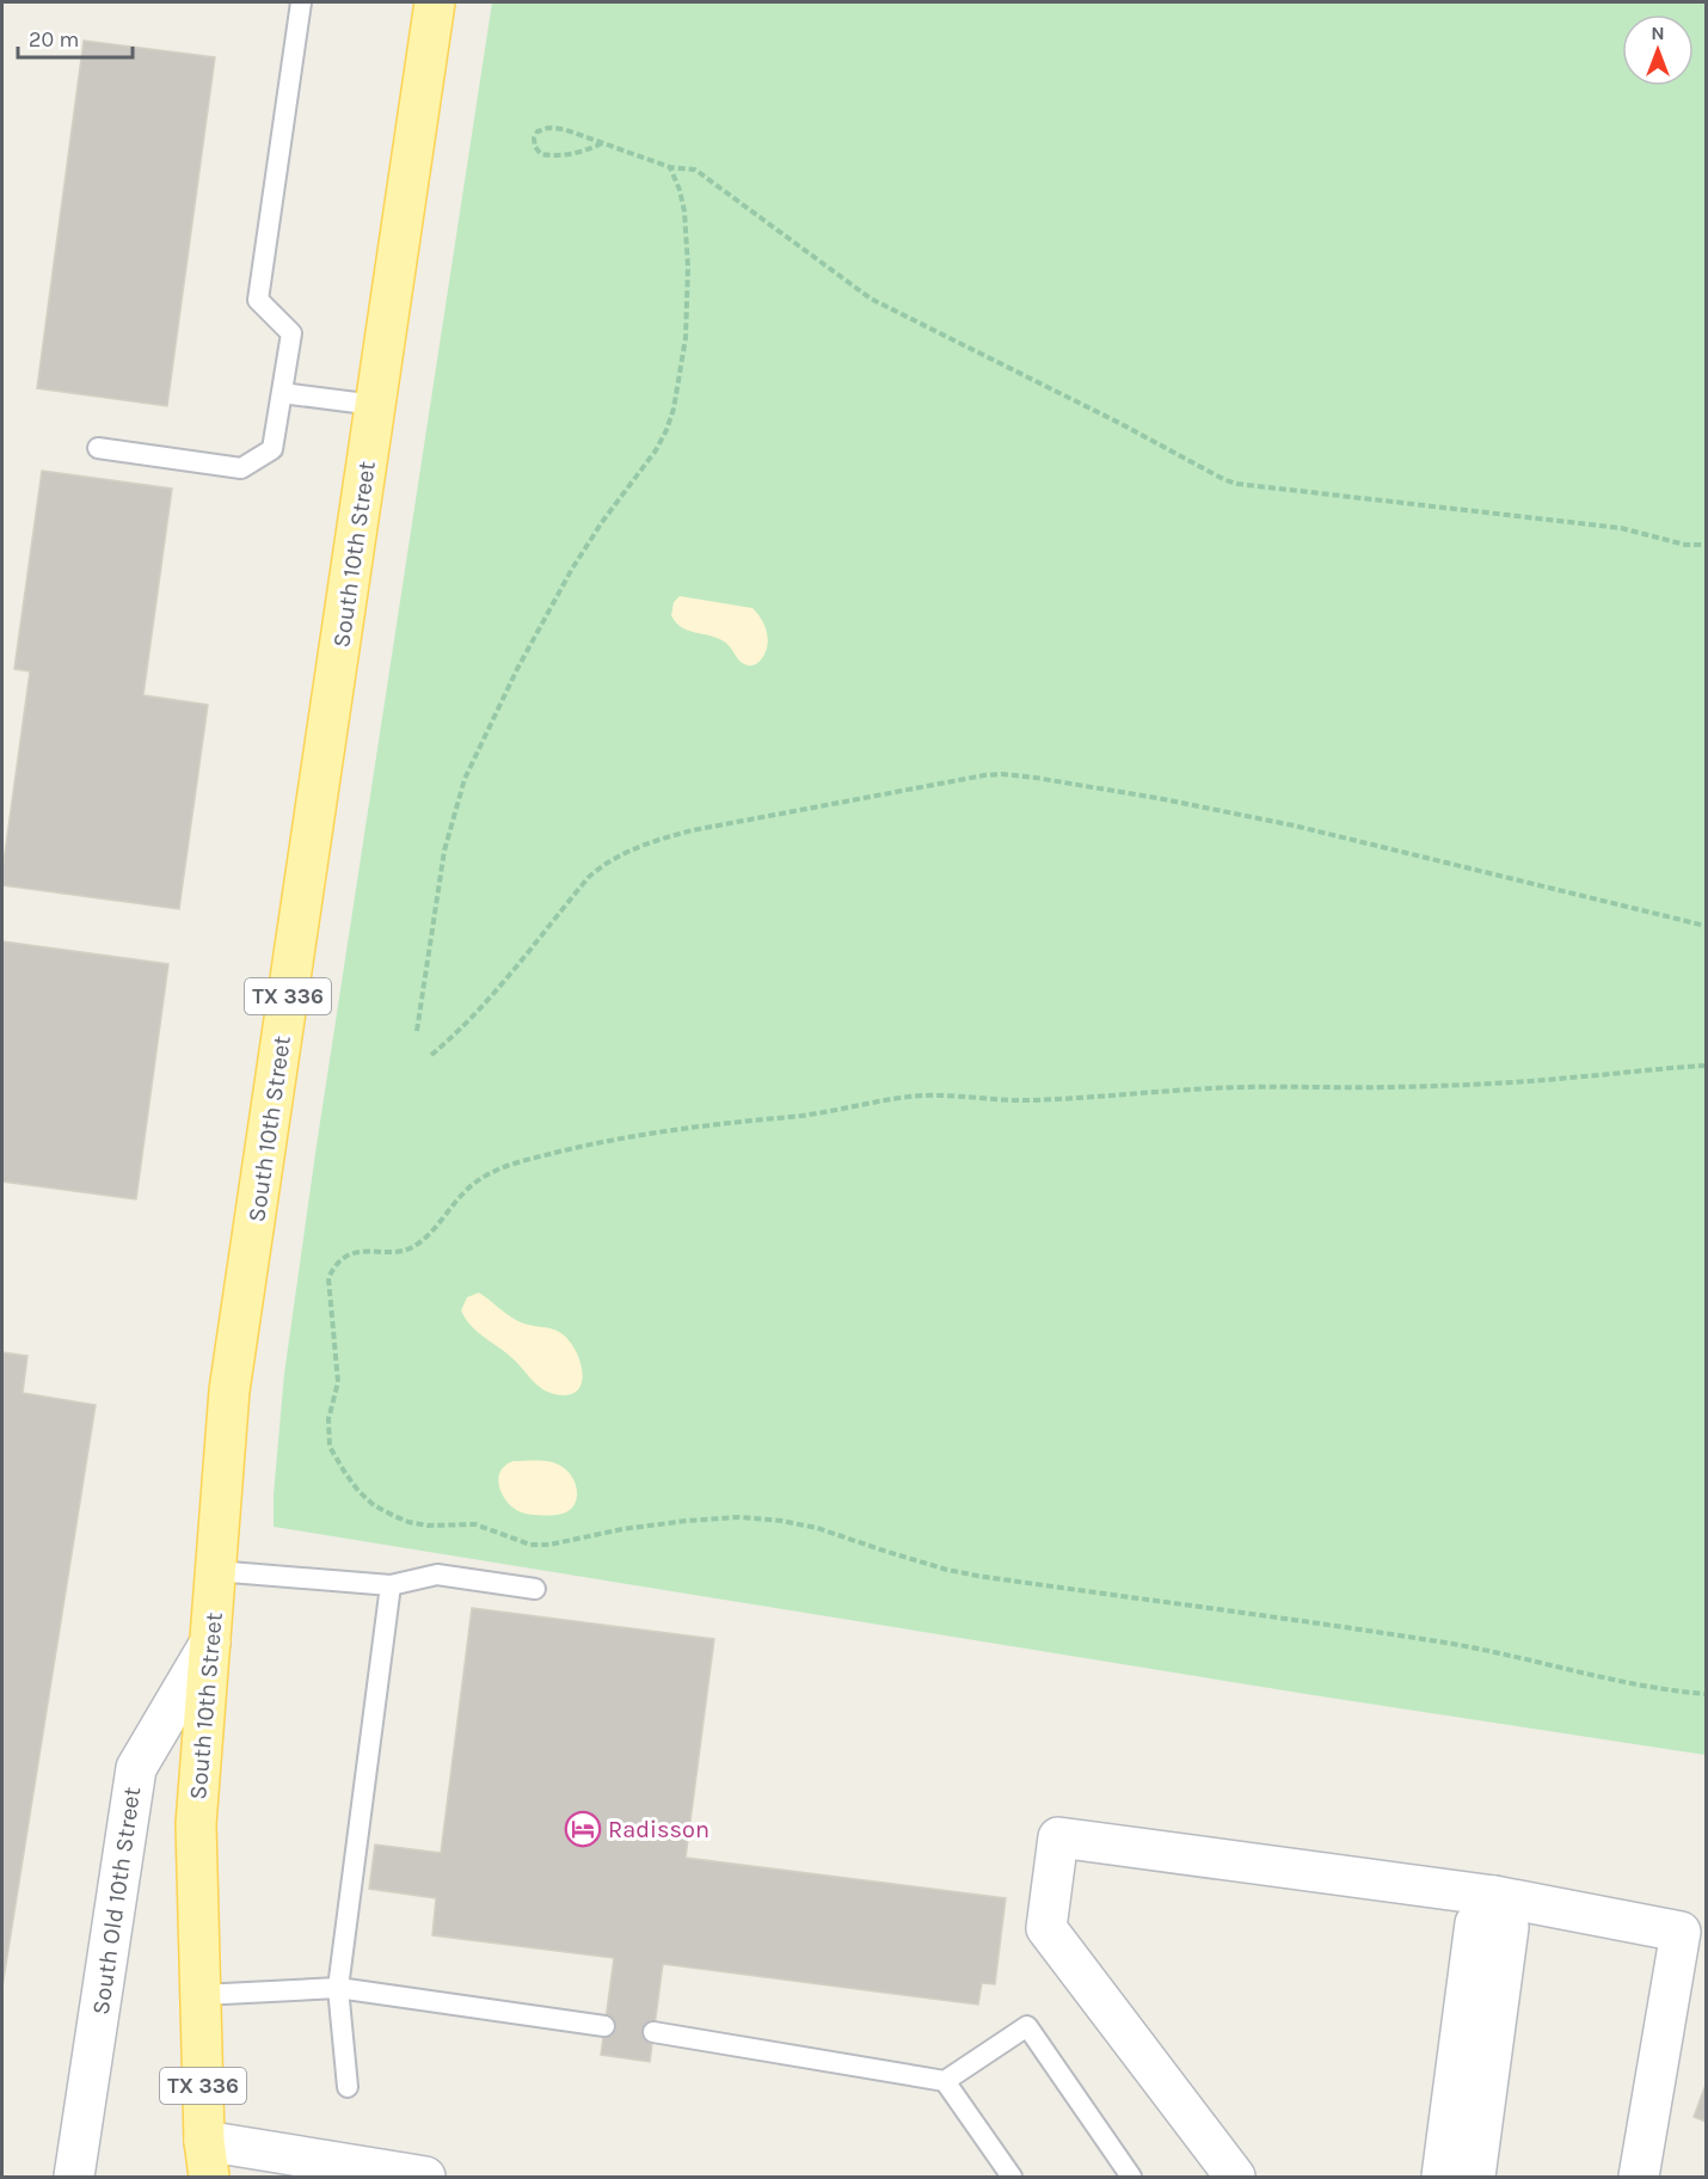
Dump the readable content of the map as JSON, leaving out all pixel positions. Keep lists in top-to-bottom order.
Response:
{
  "streets": {
    "main road": ["South 10th Street", "TX 336"],
    "street": ["South Old 10th Street"]
  },
  "crossings": [
    ["South 10th Street", "South Old 10th Street"]
  ],
  "places": {
    "hotel": ["Radisson"]
  },
  "scale_bar": "20 m",
  "north": "top"
}
